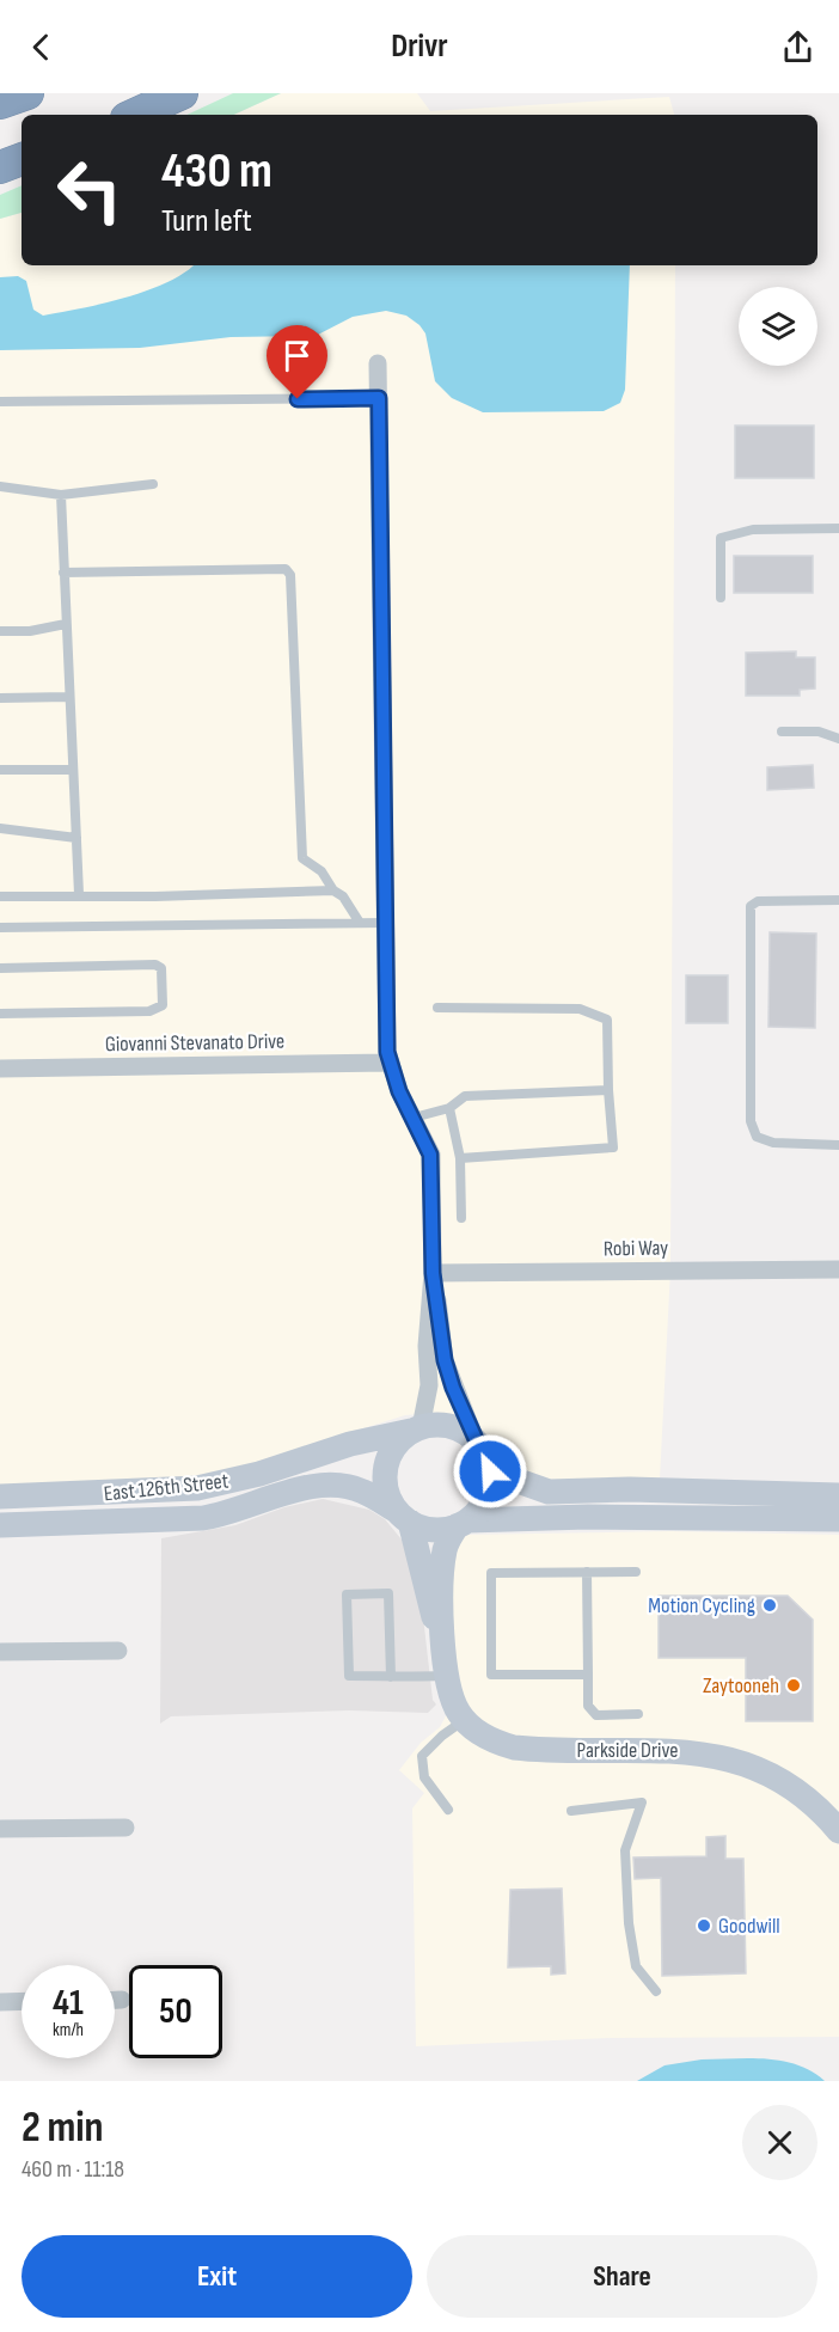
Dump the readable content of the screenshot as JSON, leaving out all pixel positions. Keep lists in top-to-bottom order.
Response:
{
  "streets": {
    "main road": ["East 126th Street", "Parkside Drive"],
    "street": ["Giovanni Stevanato Drive", "Robi Way"]
  },
  "crossings": [
    ["East 126th Street", "Parkside Drive"]
  ],
  "places": ["Motion Cycling", "Zaytooneh", "Goodwill"],
  "page": {
    "header": "Drivr",
    "turn": ["430 m", "Turn left"],
    "speed": "41 km/h",
    "limit": "50",
    "heading": ["2 min", "460 m · 11:18"],
    "buttons": ["Exit", "Share"]
  }
}
